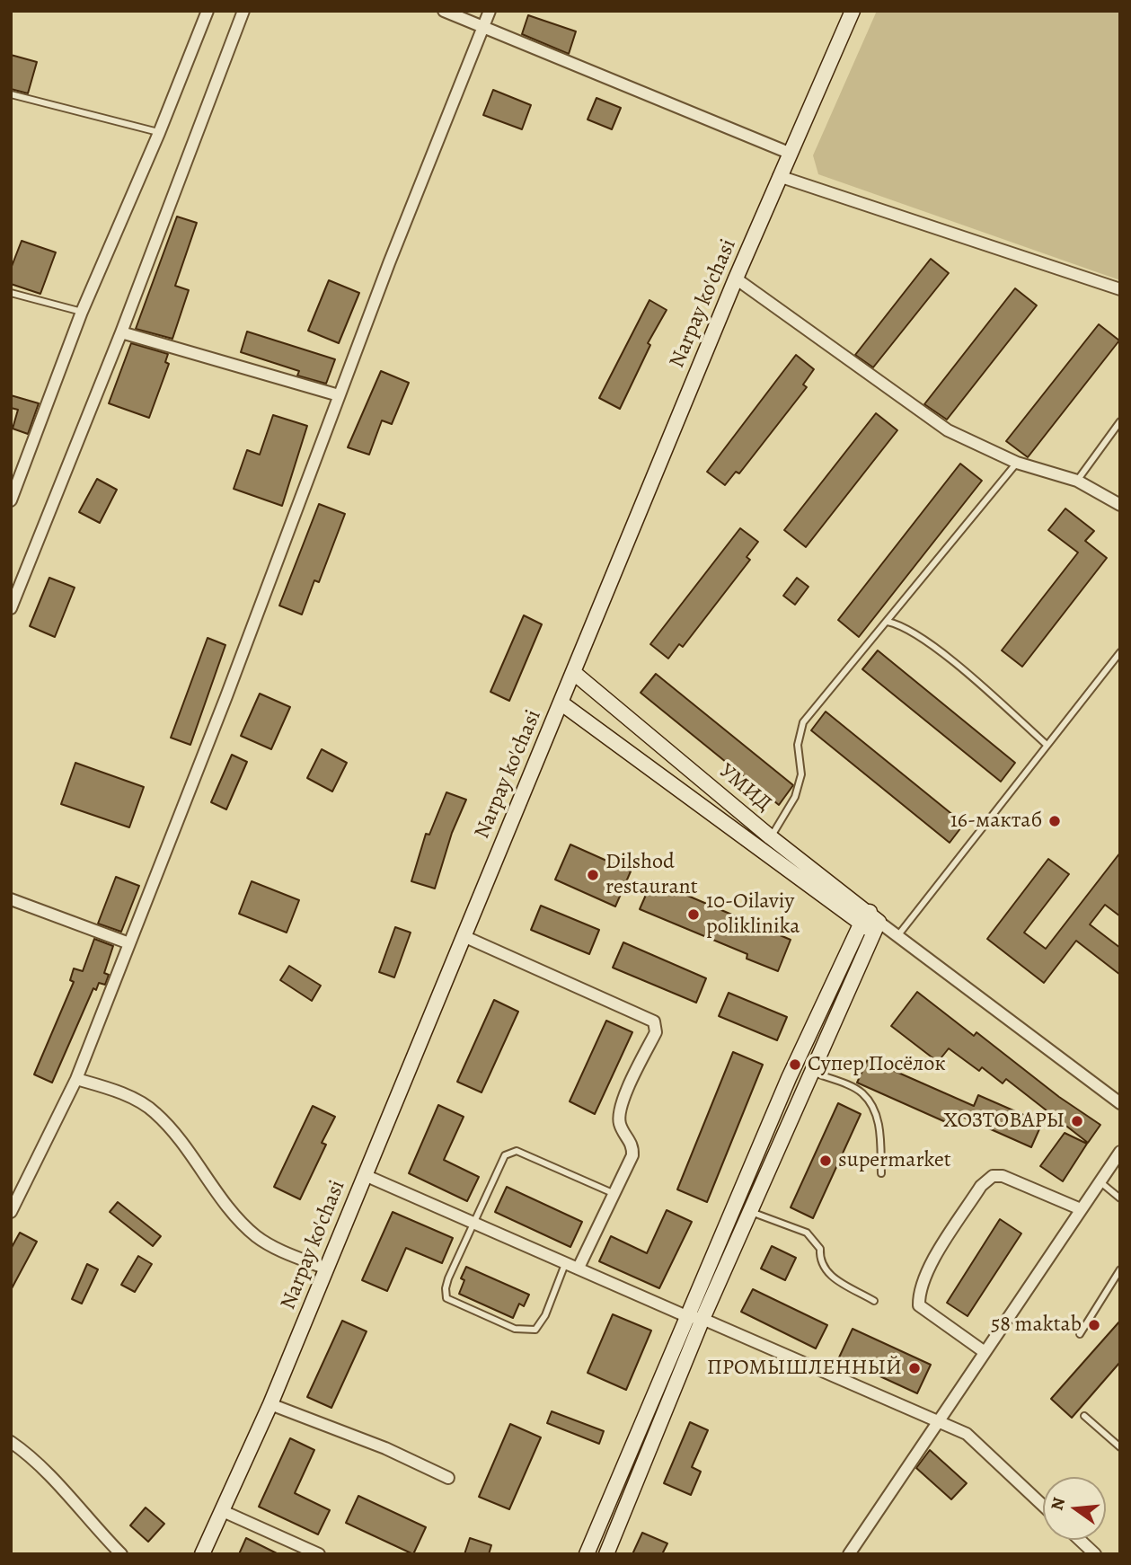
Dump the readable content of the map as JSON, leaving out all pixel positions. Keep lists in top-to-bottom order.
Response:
{
  "streets": {
    "street": ["Narpay ko'chasi", "УМИД"]
  },
  "crossings": [
    ["Narpay ko'chasi", "УМИД"]
  ],
  "places": [
    "16-мактаб",
    "Dilshod restaurant",
    "10-Oilaviy poliklinika",
    "Супер Посёлок",
    "ХОЗТОВАРЫ",
    "supermarket",
    "58 maktab",
    "ПРОМЫШЛЕННЫЙ"
  ],
  "north": "left"
}
